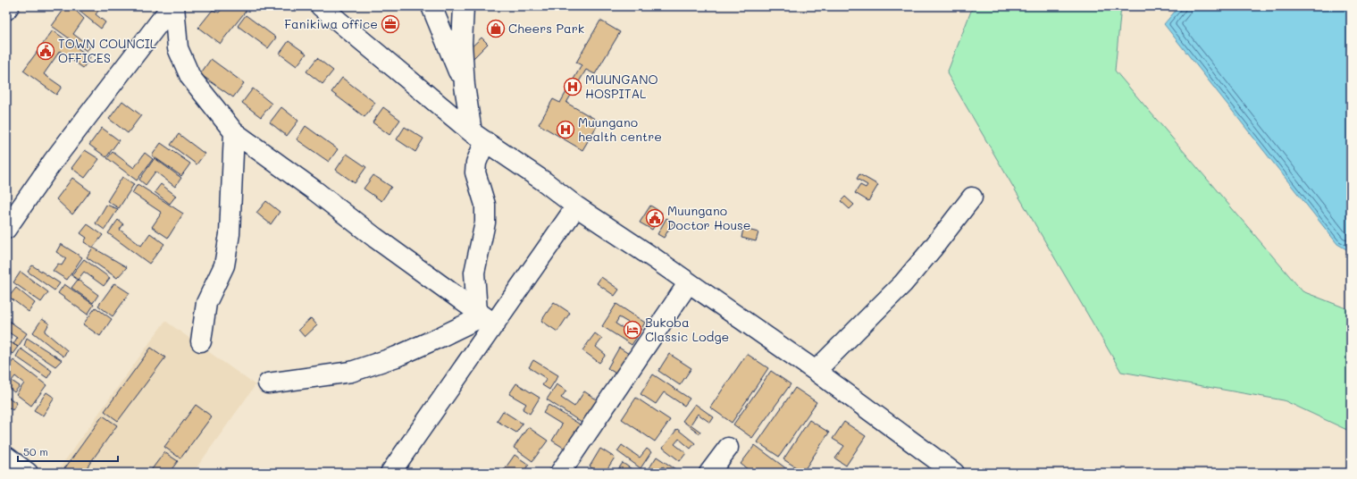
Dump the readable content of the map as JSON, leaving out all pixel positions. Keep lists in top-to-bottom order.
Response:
{
  "places": {
    "office": ["Fanikiwa office"],
    "shop": ["Cheers Park"],
    "public building": ["TOWN COUNCIL OFFICES", "Muungano Doctor House"],
    "hospital": ["MUUNGANO HOSPITAL", "Muungano health centre"],
    "hotel": ["Bukoba Classic Lodge"]
  },
  "scale_bar": "50 m"
}
